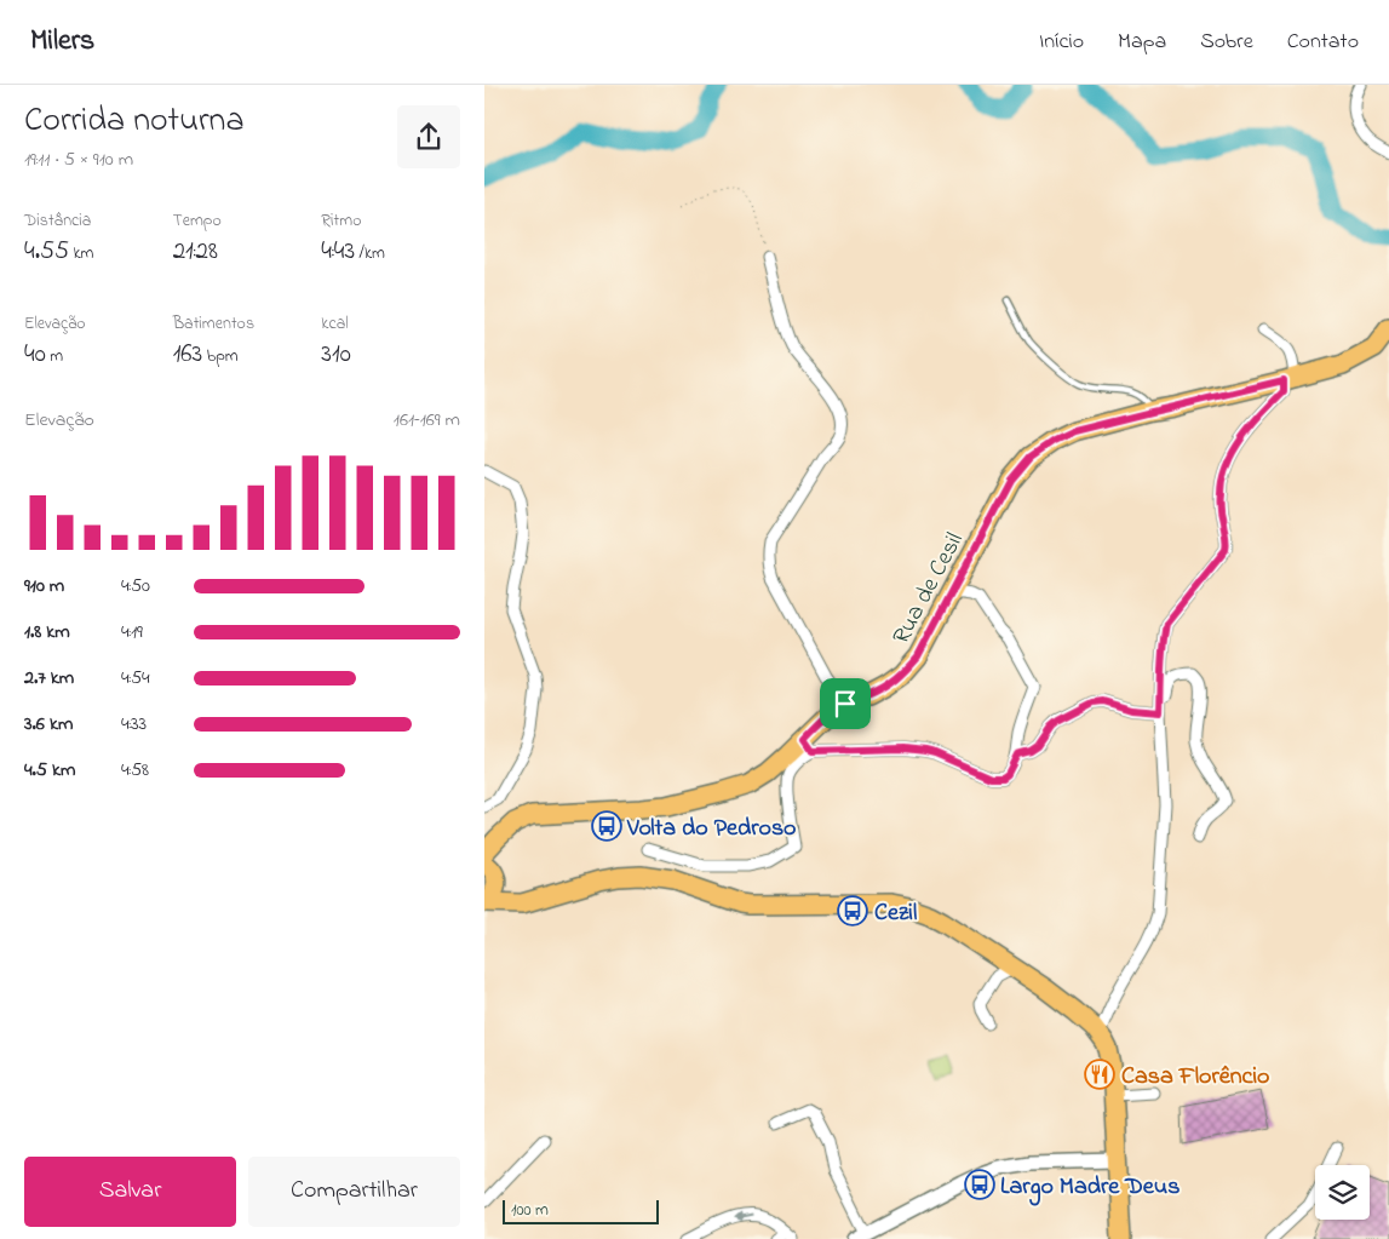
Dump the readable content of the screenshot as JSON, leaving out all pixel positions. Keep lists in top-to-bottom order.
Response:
{
  "streets": {
    "main road": ["Rua de Cesil"]
  },
  "places": {
    "bus stop": ["Volta do Pedroso", "Cezil", "Largo Madre Deus"],
    "restaurant": ["Casa Florêncio"]
  },
  "scale_bar": "100 m",
  "page": {
    "header": "Milers",
    "nav": [
      "Início",
      "Mapa",
      "Sobre",
      "Contato"
    ],
    "heading": ["Corrida noturna", "19:11 · 5 × 910 m"],
    "stats": [
      ["Distância", "4.55 km"],
      ["Tempo", "21:28"],
      ["Ritmo", "4:43 /km"],
      ["Elevação", "40 m"],
      ["Batimentos", "163 bpm"],
      ["kcal", "310"]
    ],
    "chart": ["Elevação", "161–169 m"],
    "list": [
      {
        "name": "910 m",
        "note": "4:50"
      },
      {
        "name": "1.8 km",
        "note": "4:19"
      },
      {
        "name": "2.7 km",
        "note": "4:54"
      },
      {
        "name": "3.6 km",
        "note": "4:33"
      },
      {
        "name": "4.5 km",
        "note": "4:58"
      }
    ],
    "buttons": ["Salvar", "Compartilhar"],
    "scale": "100 m"
  }
}
